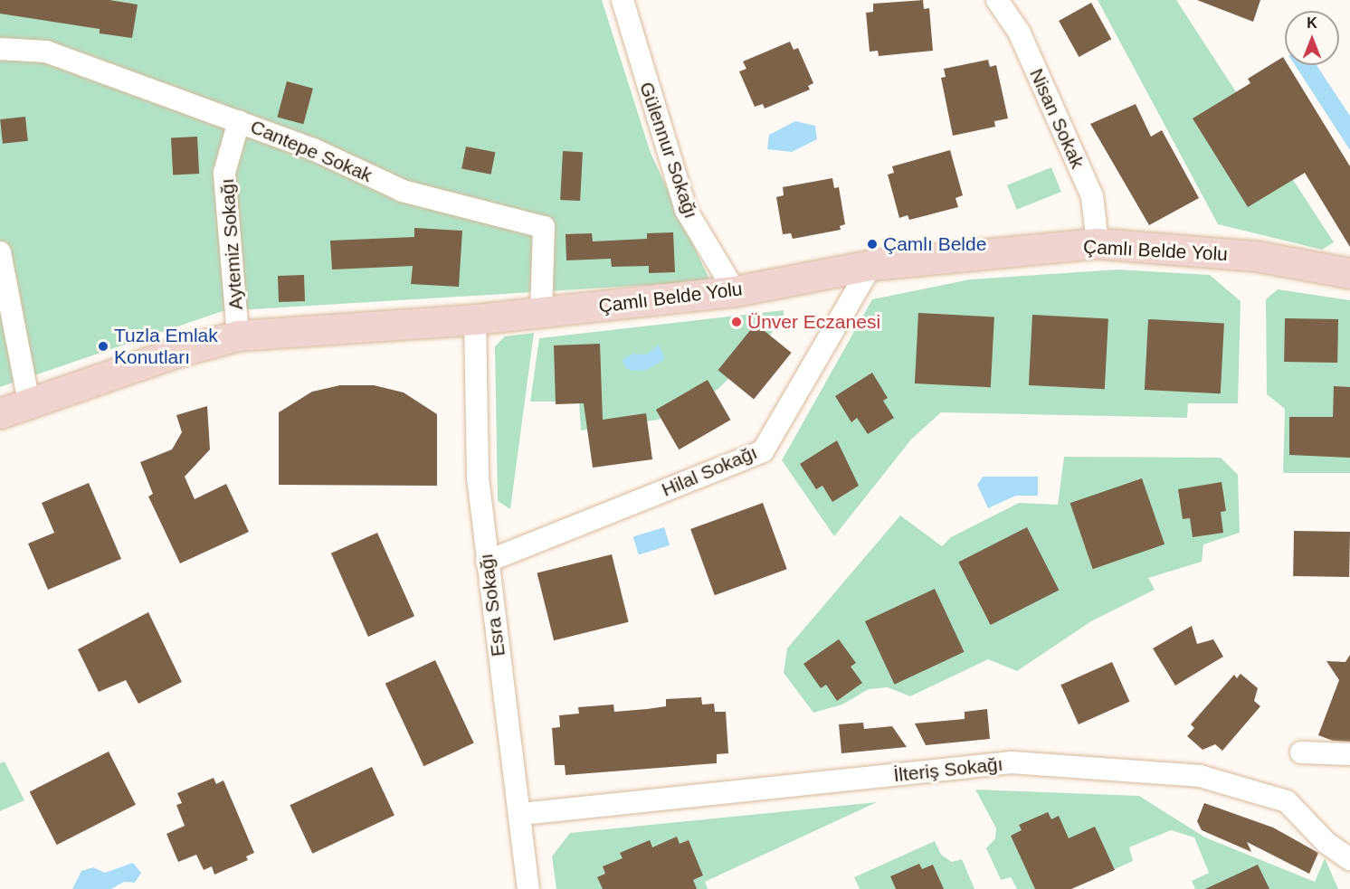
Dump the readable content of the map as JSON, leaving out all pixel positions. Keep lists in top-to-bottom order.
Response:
{
  "streets": {
    "street": [
      "Nisan Sokak",
      "Gülennur Sokağı",
      "Cantepe Sokak",
      "Aytemiz Sokağı",
      "Çamlı Belde Yolu",
      "Hilal Sokağı",
      "Esra Sokağı",
      "İlteriş Sokağı"
    ]
  },
  "crossings": [
    ["Nisan Sokak", "Çamlı Belde Yolu"],
    ["Gülennur Sokağı", "Çamlı Belde Yolu"],
    ["Cantepe Sokak", "Aytemiz Sokağı"],
    ["Cantepe Sokak", "Çamlı Belde Yolu"],
    ["Aytemiz Sokağı", "Çamlı Belde Yolu"],
    ["Çamlı Belde Yolu", "Hilal Sokağı"],
    ["Çamlı Belde Yolu", "Esra Sokağı"],
    ["Hilal Sokağı", "Esra Sokağı"],
    ["Esra Sokağı", "İlteriş Sokağı"]
  ],
  "places": ["Çamlı Belde", "Ünver Eczanesi", "Tuzla Emlak Konutları"],
  "north": "top"
}
